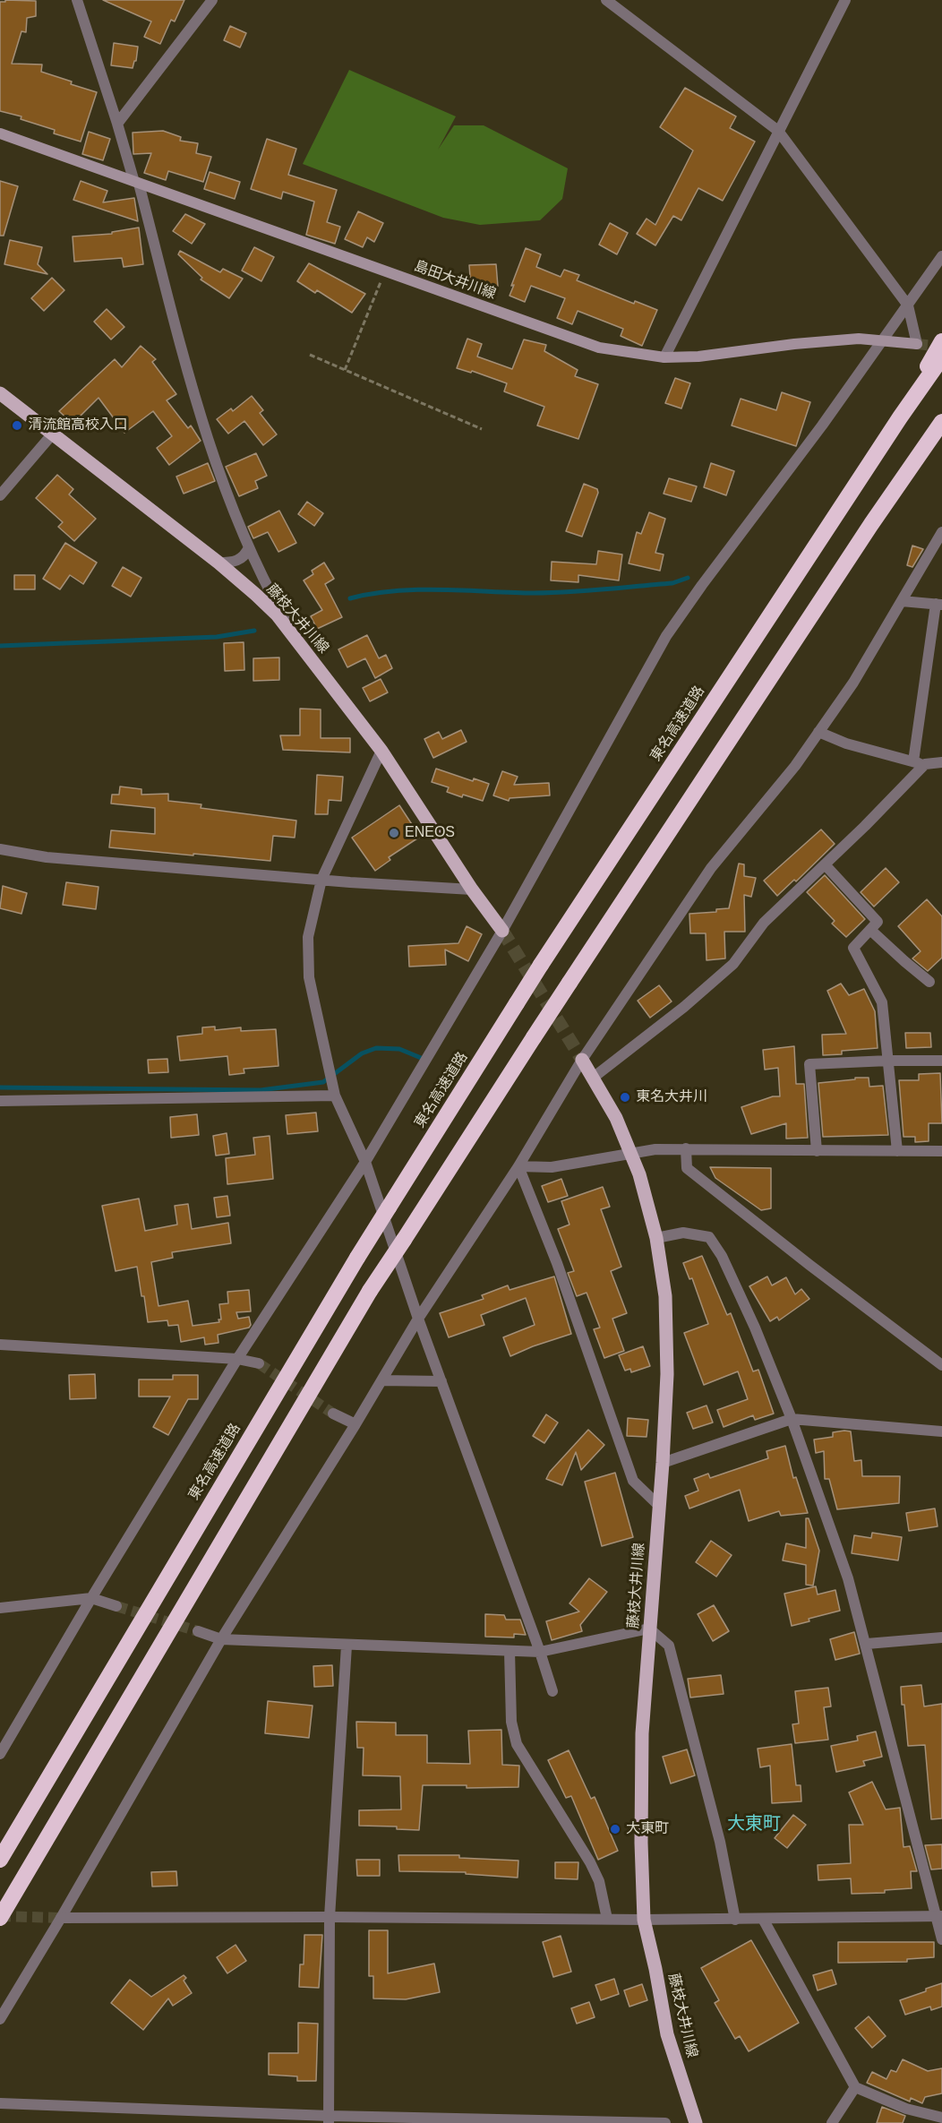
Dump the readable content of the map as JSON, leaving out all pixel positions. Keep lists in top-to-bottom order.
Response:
{
  "streets": {
    "highway": ["東名高速道路"],
    "main road": ["島田大井川線", "藤枝大井川線"]
  },
  "districts": ["大東町"],
  "places": [
    "清流館高校入口",
    "ENEOS",
    "東名大井川",
    "大東町"
  ]
}
